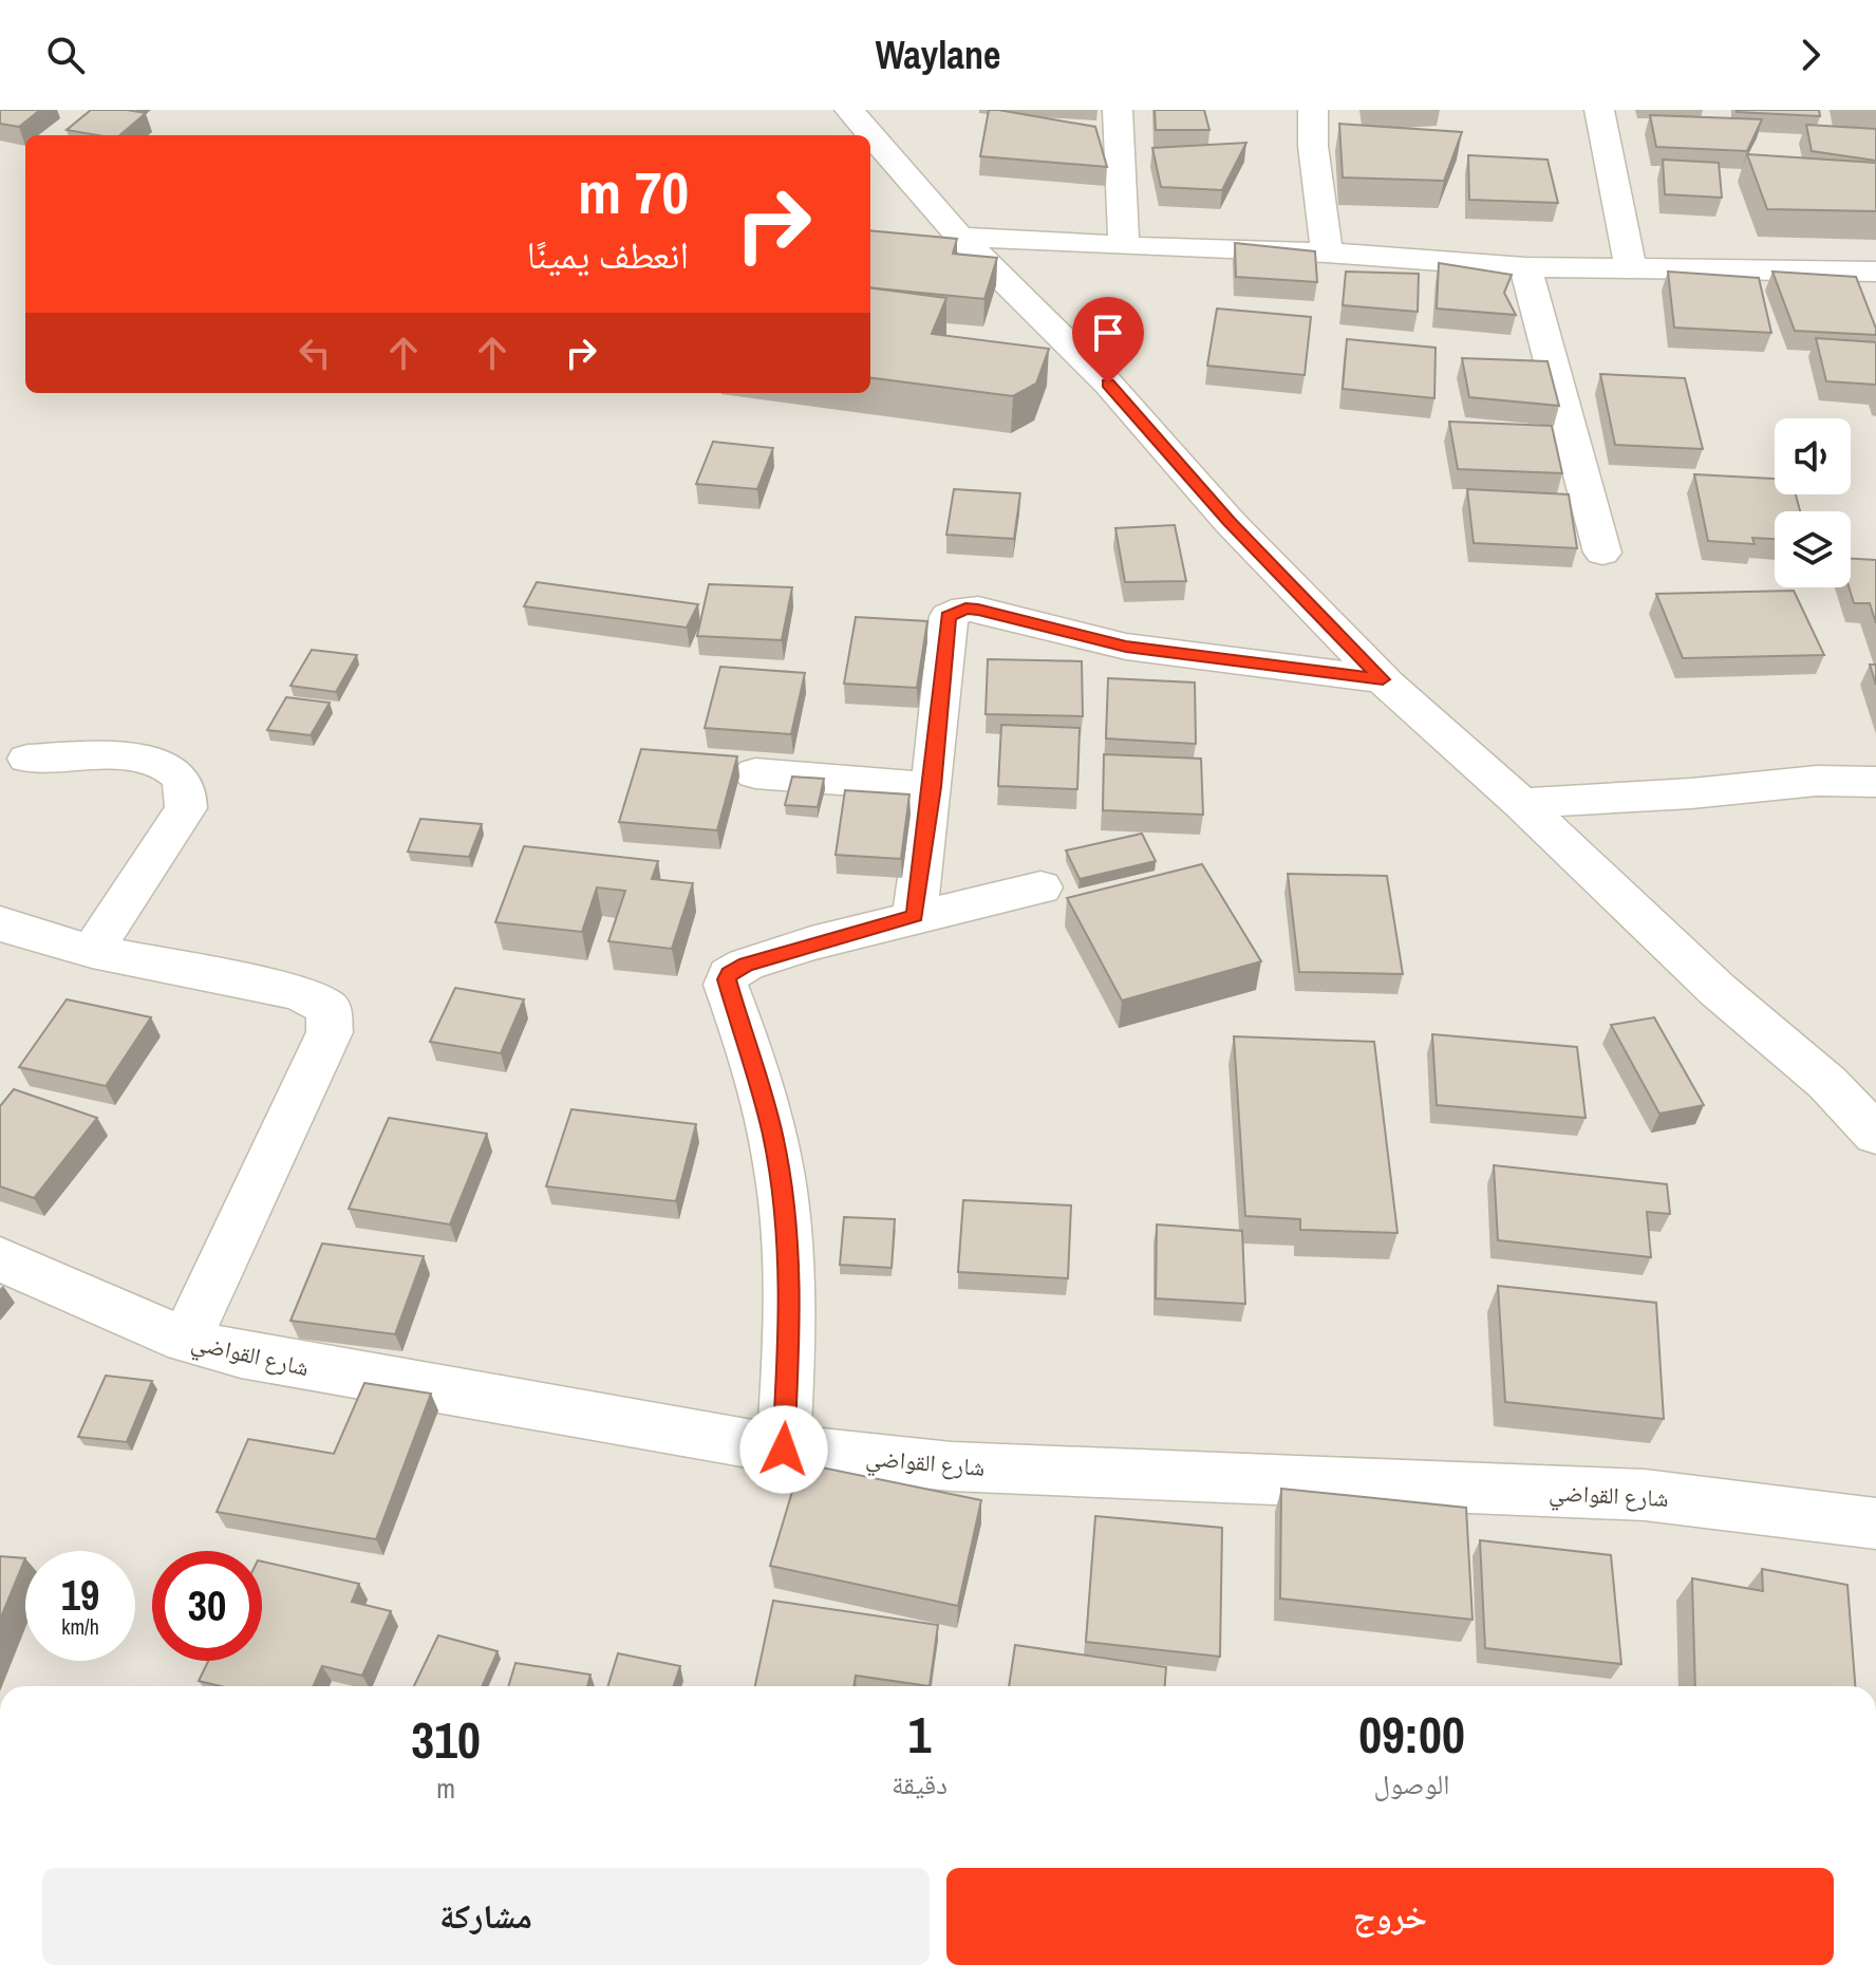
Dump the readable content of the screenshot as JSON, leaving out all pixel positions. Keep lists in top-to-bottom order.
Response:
{
  "streets": {
    "street": ["شارع القواضي"]
  },
  "page": {
    "header": "Waylane",
    "turn": ["70 m", "انعطف يمينًا"],
    "speed": "19 km/h",
    "limit": "30",
    "eta": [
      "09:00",
      "الوصول",
      "1",
      "دقيقة",
      "310",
      "m"
    ],
    "buttons": ["خروج", "مشاركة"]
  }
}
